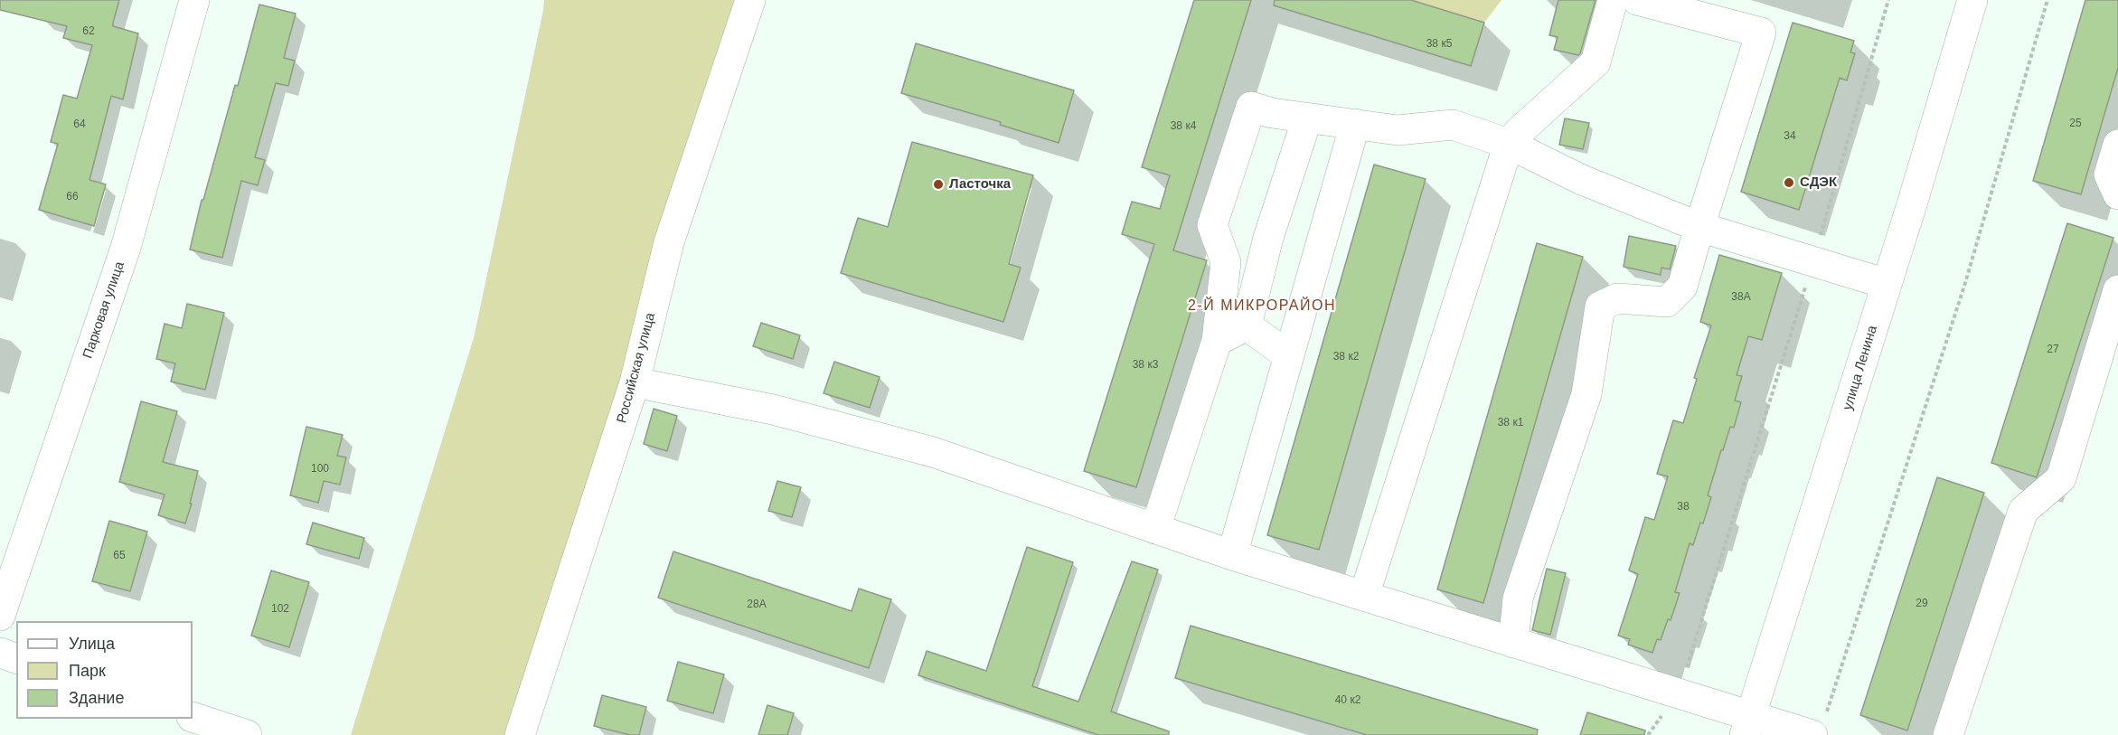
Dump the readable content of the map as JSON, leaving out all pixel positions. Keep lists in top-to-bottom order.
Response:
{
  "streets": {
    "street": ["Парковая улица", "Российская улица", "улица Ленина"]
  },
  "districts": ["2-Й МИКРОРАЙОН"],
  "places": ["СДЭК", "Ласточка"],
  "house_numbers": [
    "62",
    "38 к5",
    "25",
    "64",
    "38 к4",
    "34",
    "66",
    "38А",
    "27",
    "38 к2",
    "38 к3",
    "38 к1",
    "100",
    "38",
    "65",
    "29",
    "28А",
    "102",
    "40 к2"
  ],
  "legend": ["Улица", "Парк", "Здание"]
}
